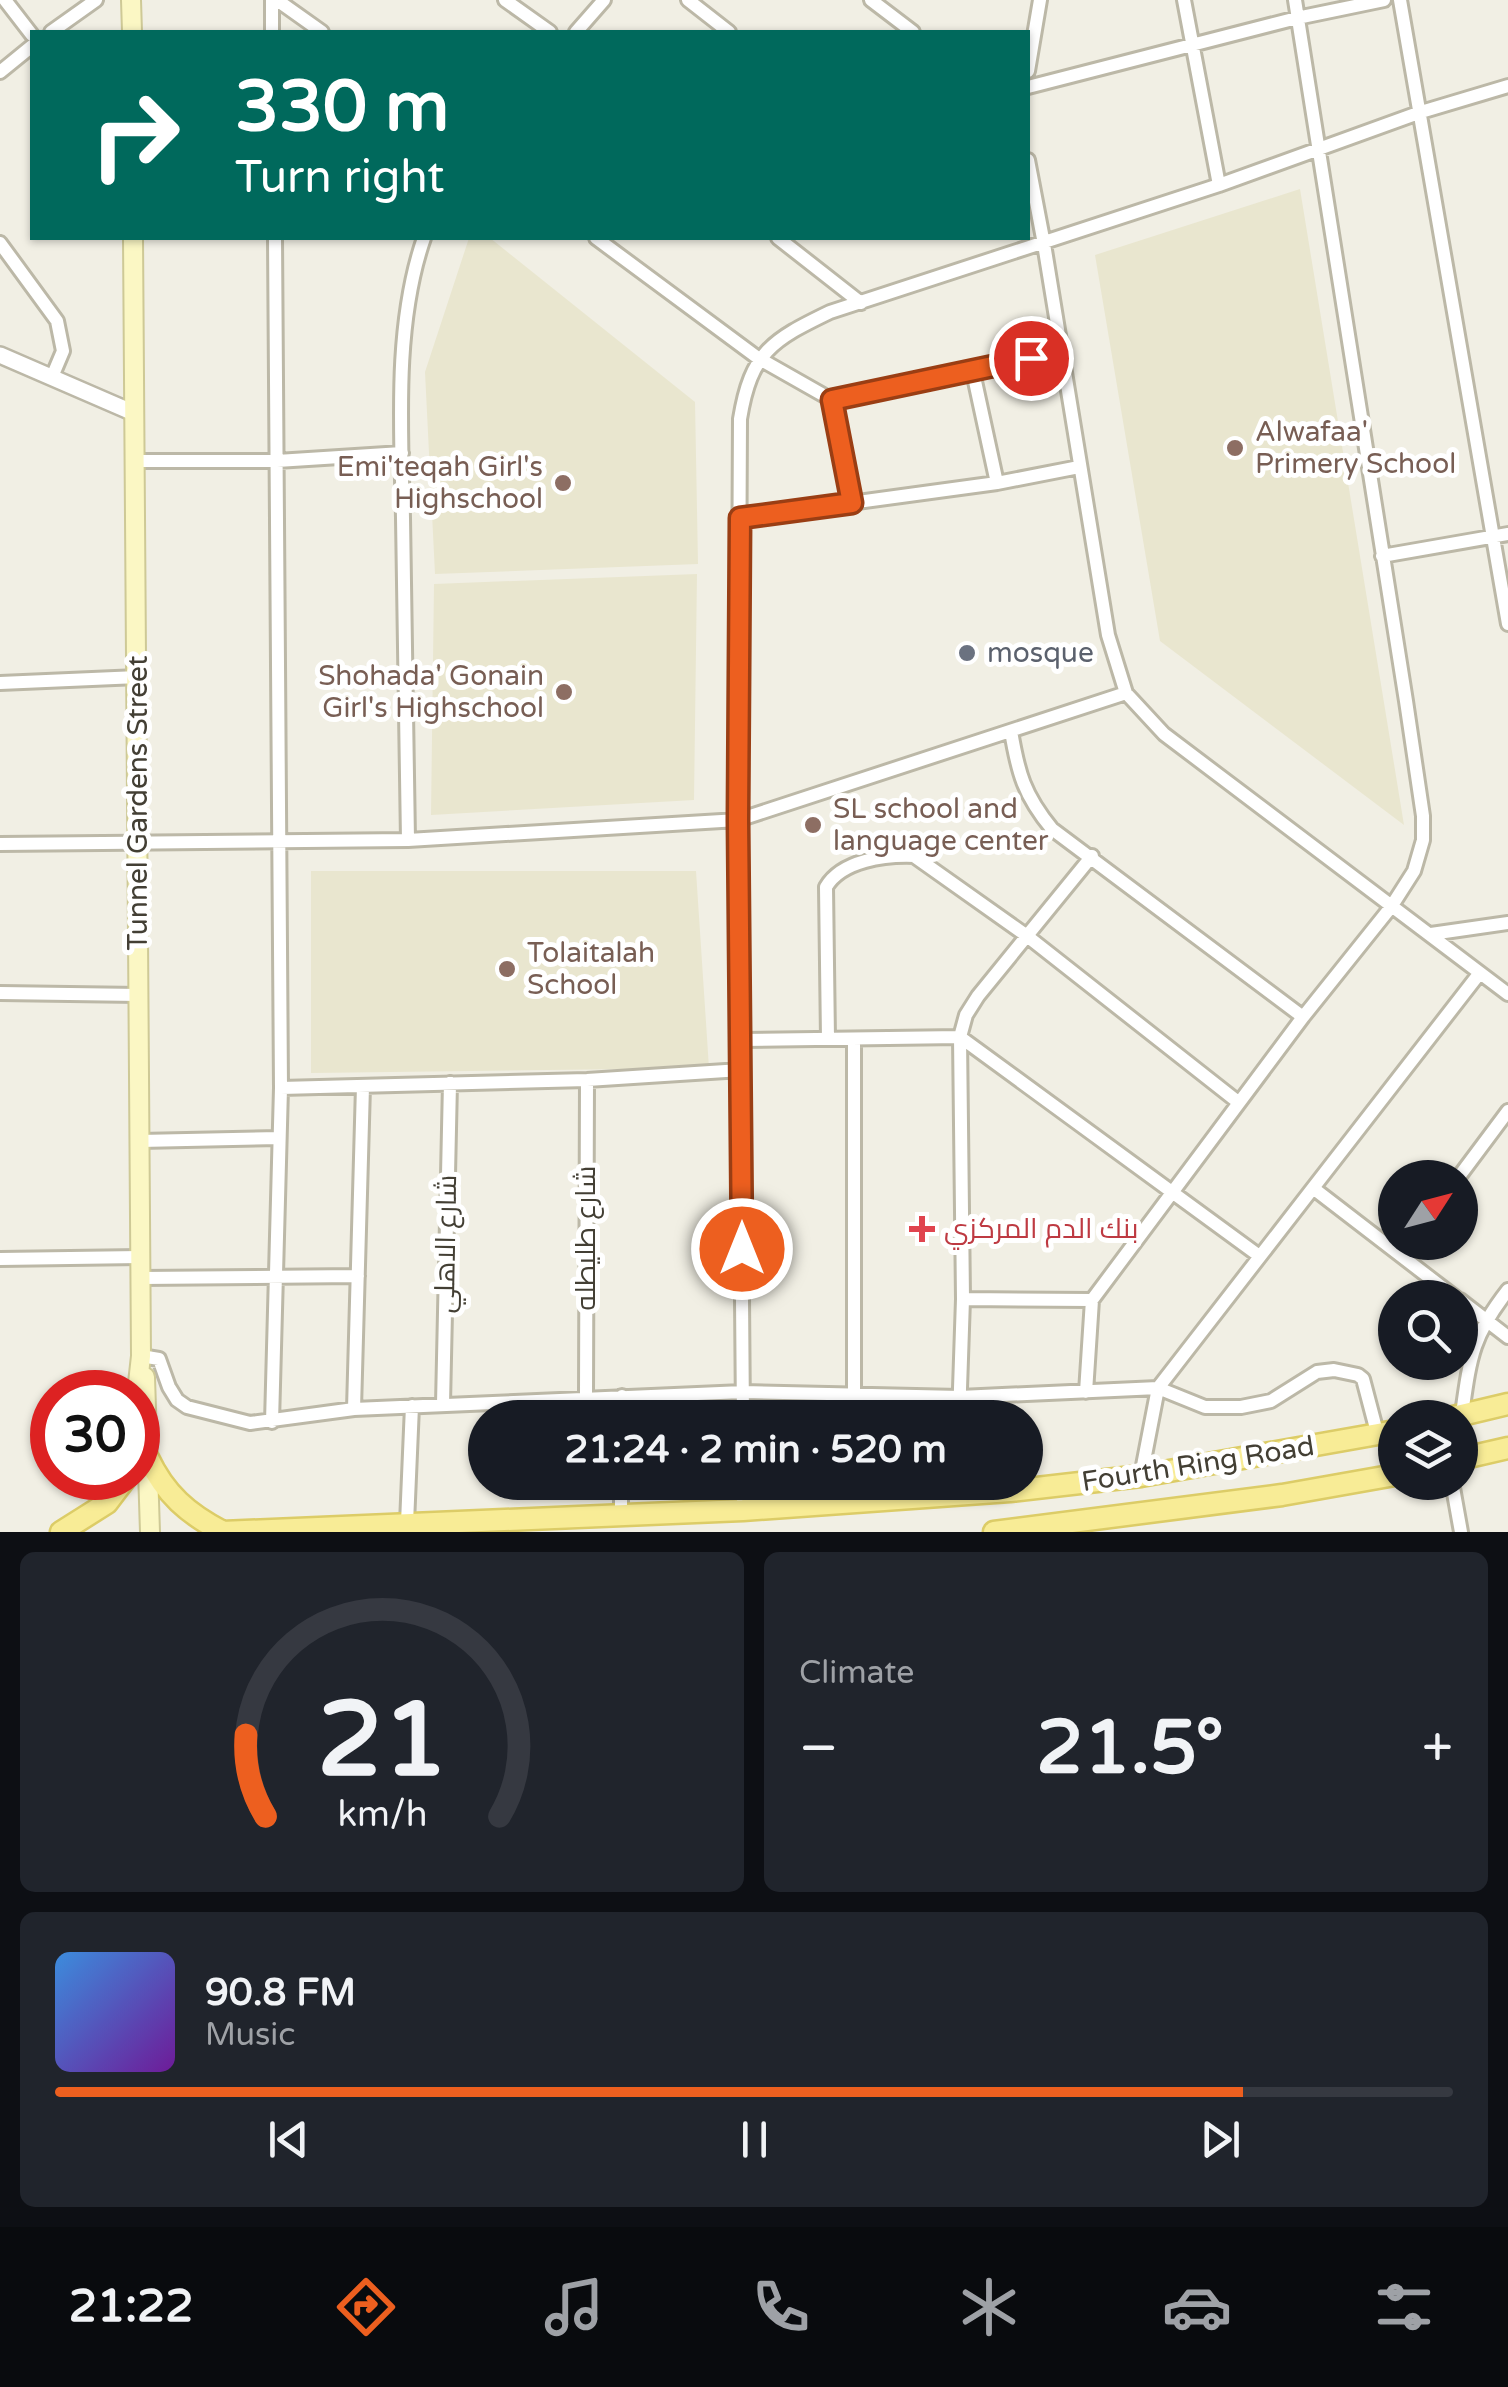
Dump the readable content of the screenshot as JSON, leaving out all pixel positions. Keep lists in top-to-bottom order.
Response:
{
  "streets": {
    "main road": ["Tunnel Gardens Street", "Fourth Ring Road"],
    "street": ["شارع طليطله", "شارع الاهلي"]
  },
  "places": {
    "other": [
      "Alwafaa' Primery School",
      "Emi'teqah Girl's Highschool",
      "mosque",
      "Shohada' Gonain Girl's Highschool",
      "SL school and language center",
      "Tolaitalah School"
    ],
    "health": ["بنك الدم المركزي"]
  },
  "north": "top right",
  "page": {
    "turn": ["330 m", "Turn right"],
    "limit": "30",
    "trip": "21:24 · 2 min · 520 m",
    "tile": "Climate",
    "heat": ["−", "21.5°", "+"],
    "song": ["90.8 FM", "Music"],
    "tabs": "21:22",
    "gauge": ["21", "km/h"]
  }
}
